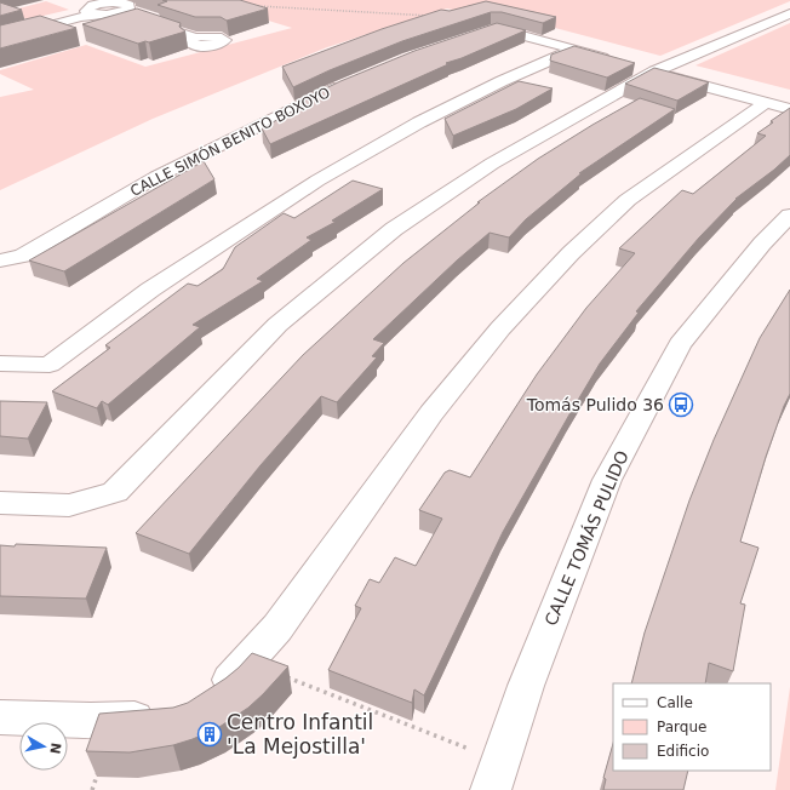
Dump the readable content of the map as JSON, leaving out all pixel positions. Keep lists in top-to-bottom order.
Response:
{
  "streets": {
    "street": ["CALLE SIMÓN BENITO BOXOYO", "CALLE TOMÁS PULIDO"]
  },
  "places": {
    "bus stop": ["Tomás Pulido 36"],
    "building": ["Centro Infantil 'La Mejostilla'"]
  },
  "legend": ["Calle", "Parque", "Edificio"],
  "north": "right"
}
